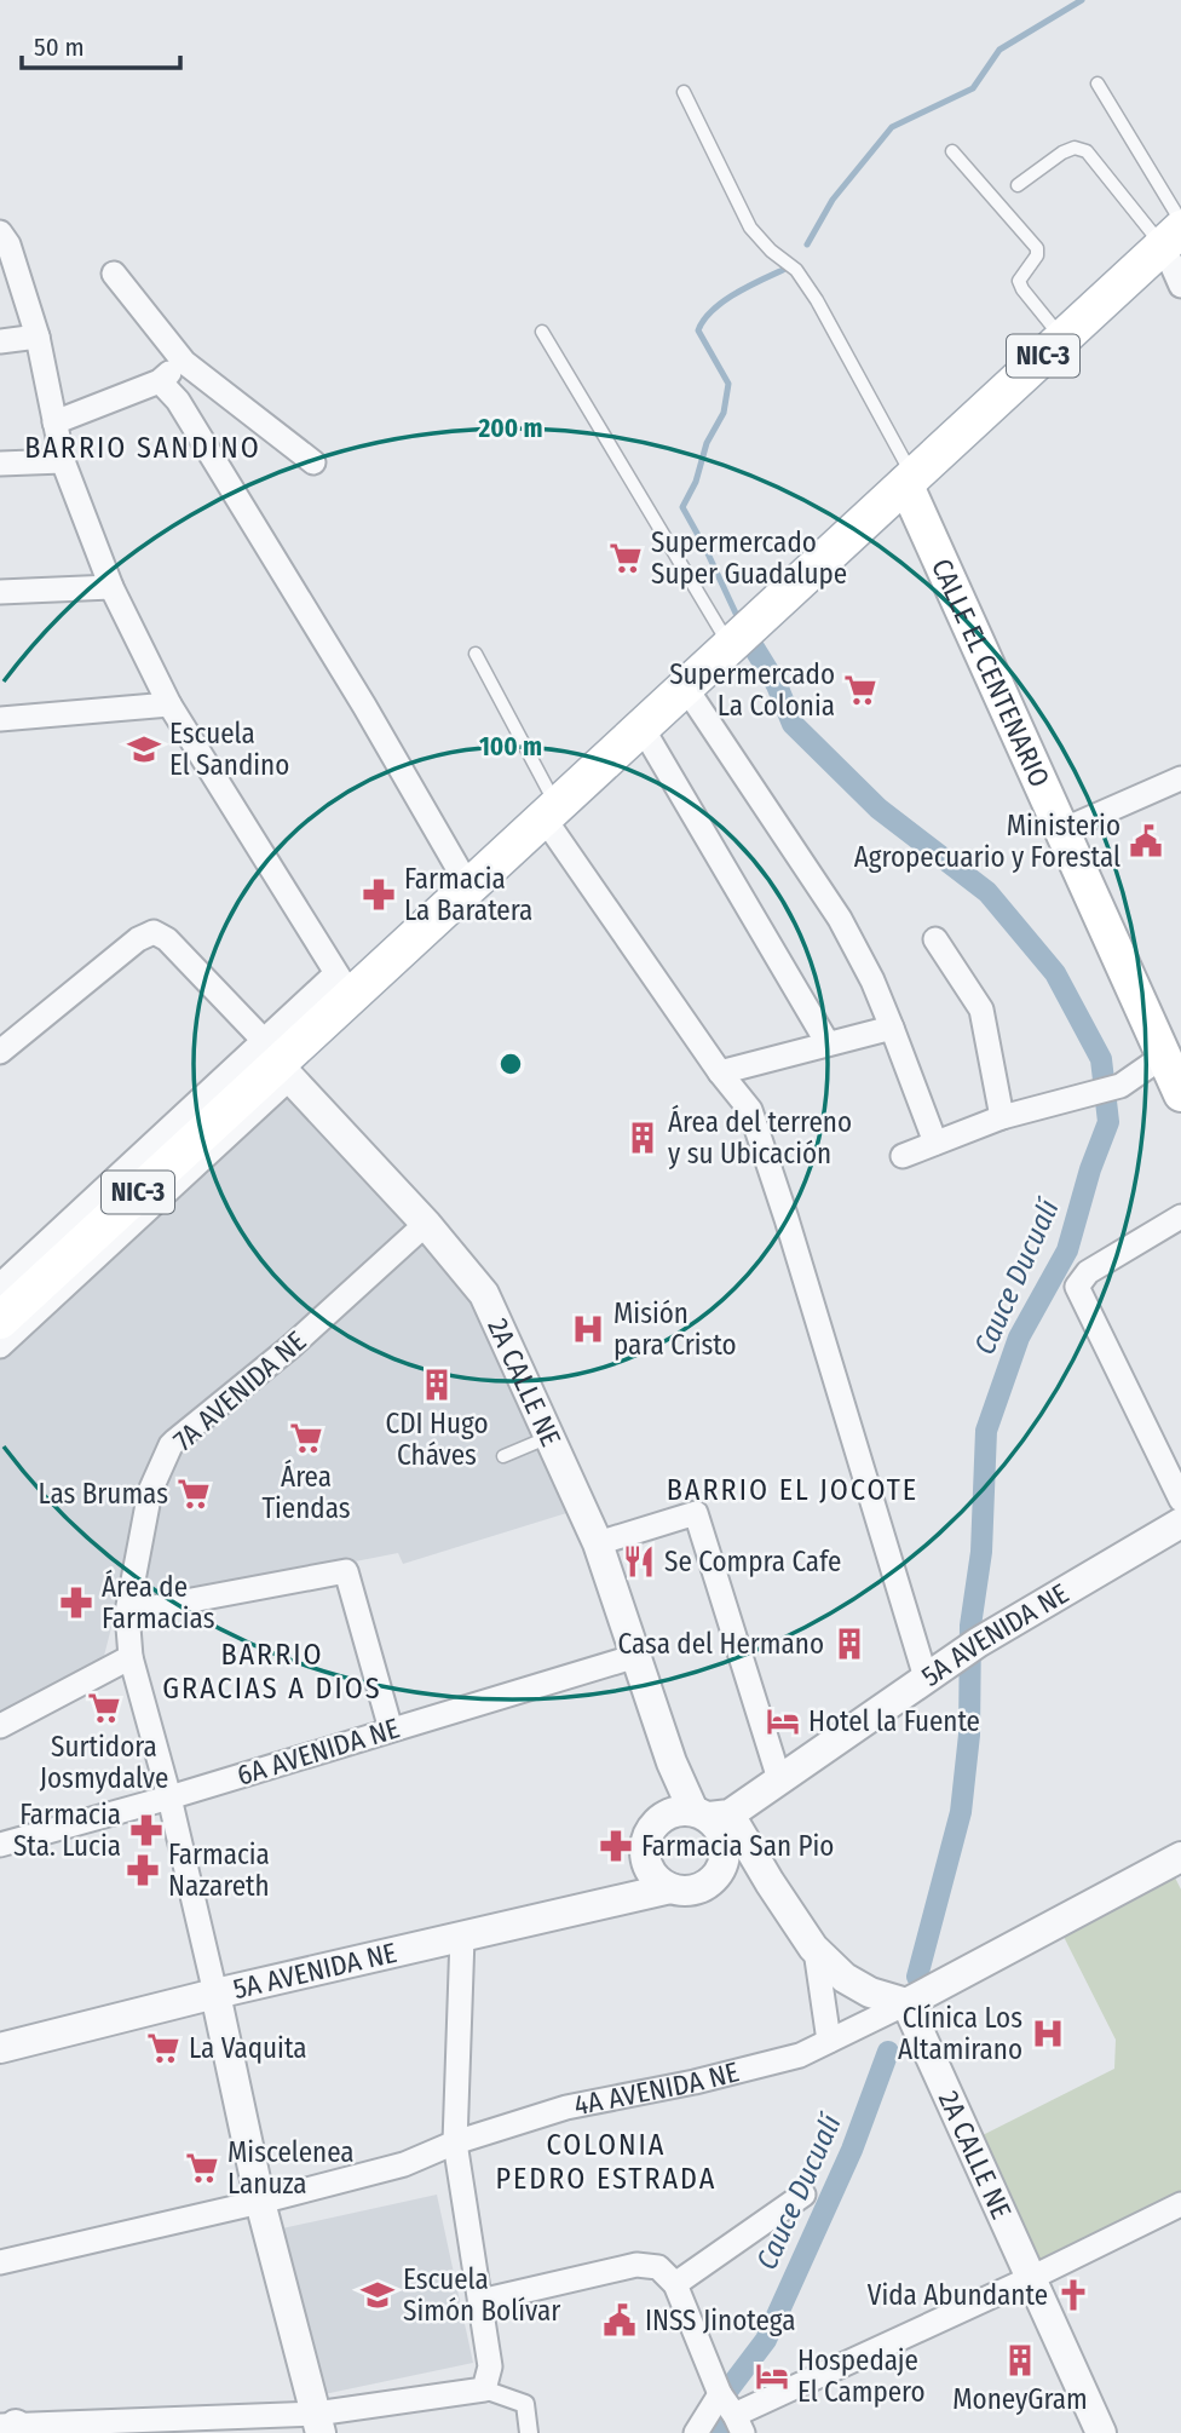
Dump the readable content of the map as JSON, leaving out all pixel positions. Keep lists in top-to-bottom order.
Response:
{
  "streets": {
    "main road": ["NIC-3", "CALLE EL CENTENARIO"],
    "street": [
      "2A CALLE NE",
      "7A AVENIDA NE",
      "5A AVENIDA NE",
      "6A AVENIDA NE",
      "4A AVENIDA NE"
    ]
  },
  "crossings": [
    ["NIC-3", "CALLE EL CENTENARIO"],
    ["NIC-3", "2A CALLE NE"],
    ["2A CALLE NE", "7A AVENIDA NE"],
    ["2A CALLE NE", "5A AVENIDA NE"],
    ["2A CALLE NE", "6A AVENIDA NE"],
    ["2A CALLE NE", "4A AVENIDA NE"],
    ["7A AVENIDA NE", "5A AVENIDA NE"],
    ["7A AVENIDA NE", "6A AVENIDA NE"]
  ],
  "districts": [
    "BARRIO SANDINO",
    "BARRIO EL JOCOTE",
    "BARRIO GRACIAS A DIOS",
    "COLONIA PEDRO ESTRADA"
  ],
  "water": ["Cauce Ducualí"],
  "places": {
    "supermarket": [
      "Supermercado Super Guadalupe",
      "Supermercado La Colonia",
      "Área Tiendas",
      "Las Brumas",
      "Surtidora Josmydalve",
      "La Vaquita",
      "Miscelenea Lanuza"
    ],
    "school or university": ["Escuela El Sandino", "Escuela Simón Bolívar"],
    "public building": ["Ministerio Agropecuario y Forestal", "INSS Jinotega"],
    "pharmacy": [
      "Farmacia La Baratera",
      "Área de Farmacias",
      "Farmacia Sta. Lucia",
      "Farmacia San Pio",
      "Farmacia Nazareth"
    ],
    "building": [
      "Área del terreno y su Ubicación",
      "CDI Hugo Cháves",
      "Casa del Hermano",
      "MoneyGram"
    ],
    "hospital": ["Misión para Cristo", "Clínica Los Altamirano"],
    "restaurant": ["Se Compra Cafe"],
    "hotel": ["Hotel la Fuente", "Hospedaje El Campero"],
    "church": ["Vida Abundante"]
  },
  "scale_bar": "50 m",
  "rings": ["200 m", "100 m"]
}
